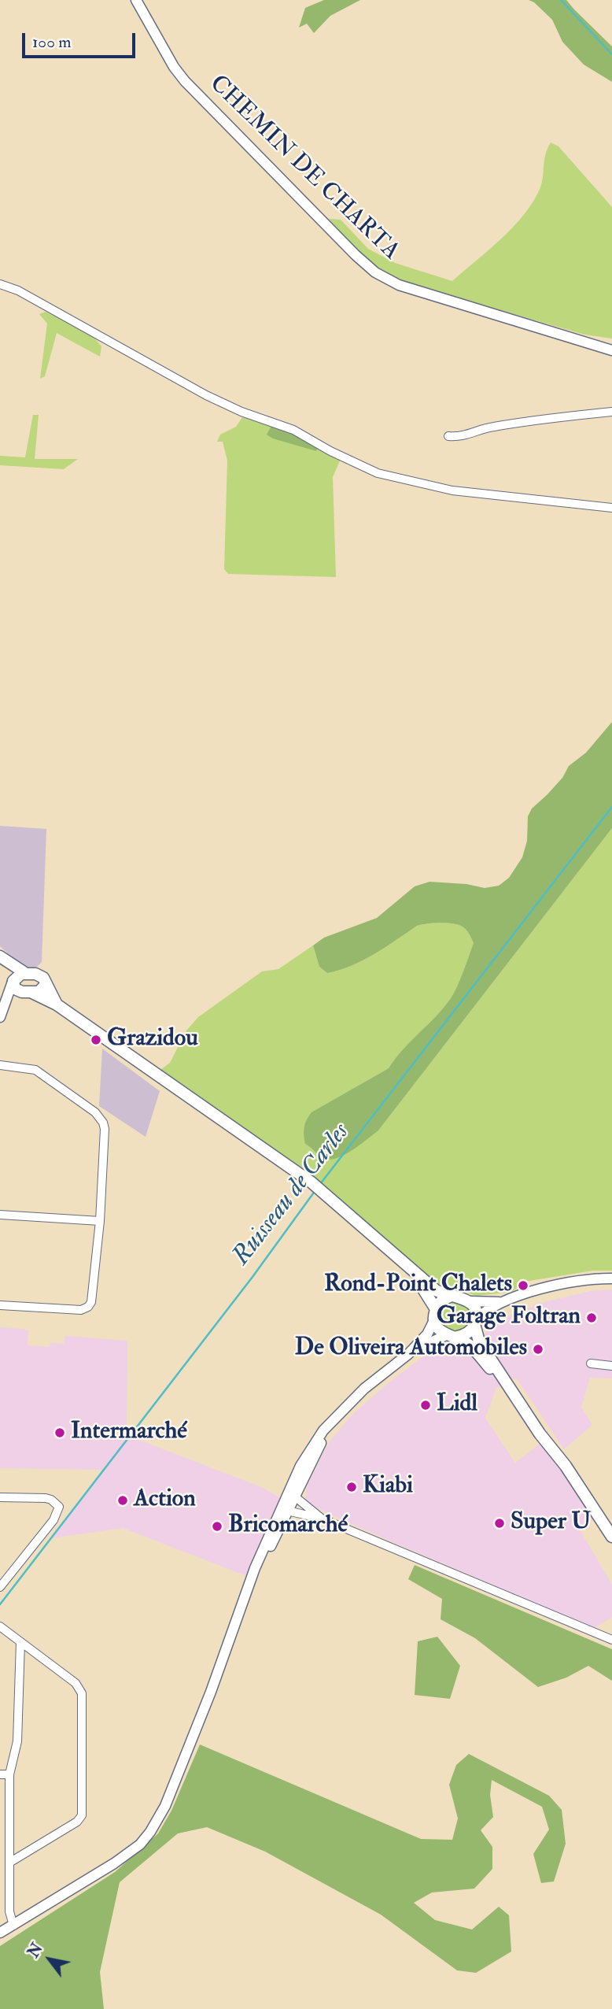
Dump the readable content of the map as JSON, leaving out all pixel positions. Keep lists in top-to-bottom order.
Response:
{
  "streets": {
    "street": ["CHEMIN DE CHARTA"]
  },
  "water": ["Ruisseau de Carles"],
  "places": [
    "Grazidou",
    "Rond-Point Chalets",
    "Garage Foltran",
    "De Oliveira Automobiles",
    "Lidl",
    "Intermarché",
    "Kiabi",
    "Action",
    "Super U",
    "Bricomarché"
  ],
  "scale_bar": "100 m",
  "north": "top left"
}
